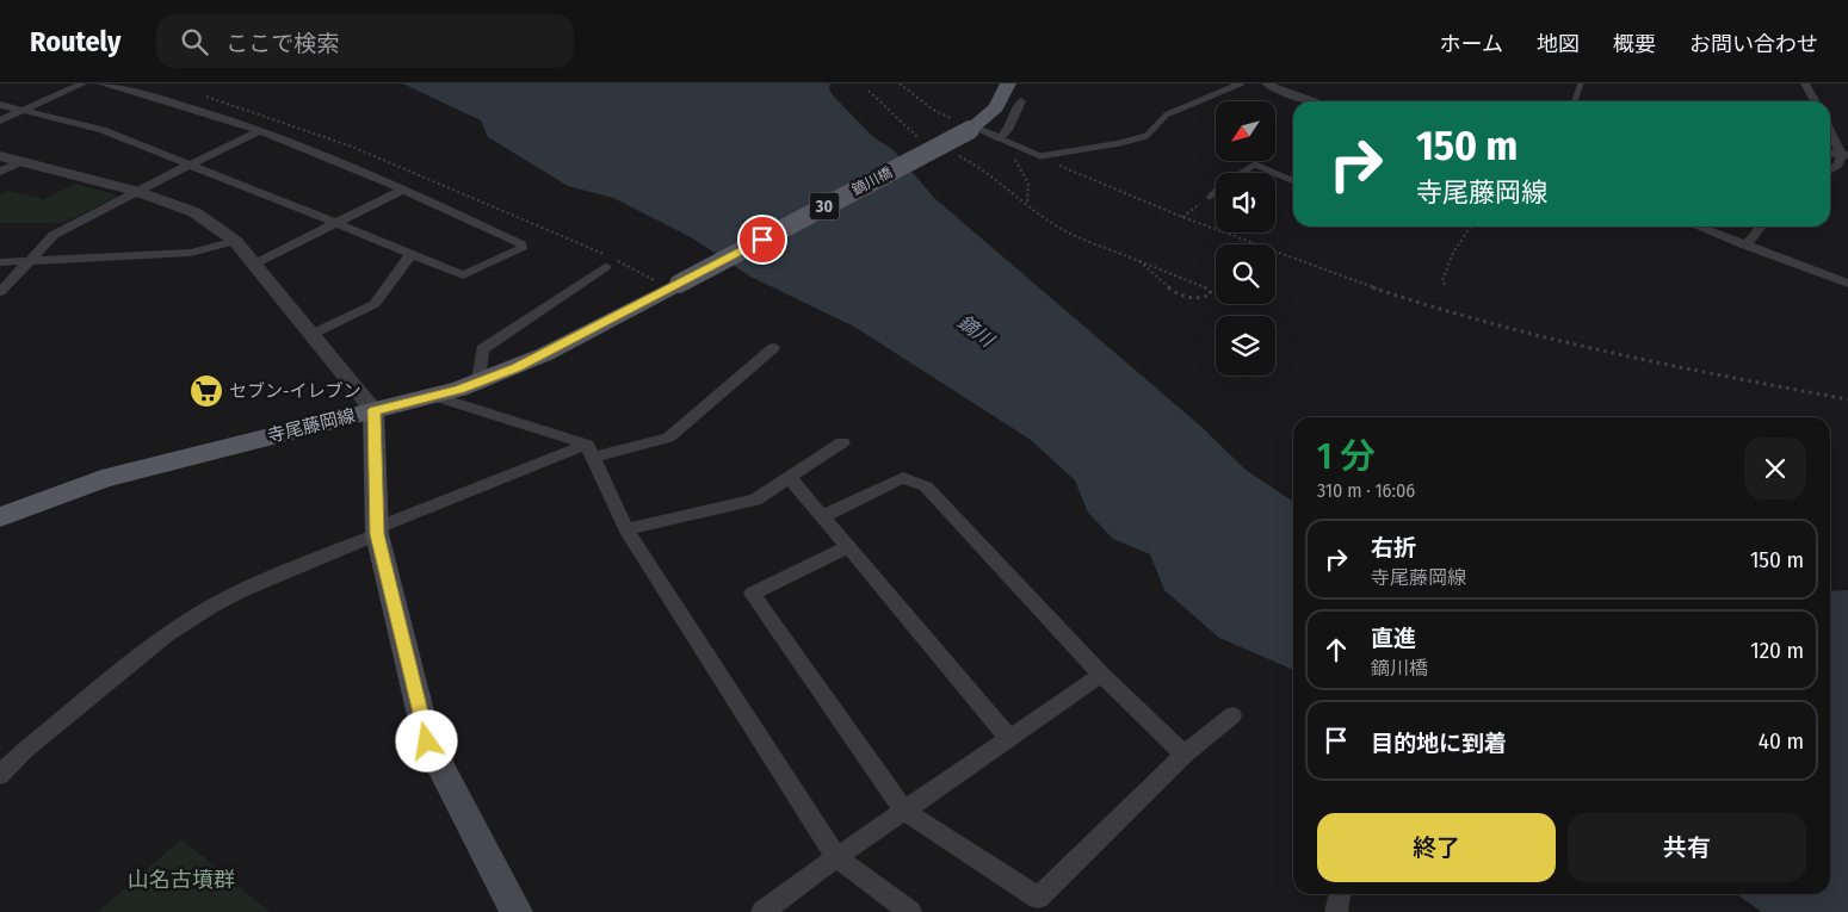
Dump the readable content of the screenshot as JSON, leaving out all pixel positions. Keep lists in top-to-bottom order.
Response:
{
  "streets": {
    "main road": ["鏑川橋", "30", "寺尾藤岡線"]
  },
  "crossings": [
    ["鏑川橋", "30"],
    ["鏑川橋", "寺尾藤岡線"]
  ],
  "water": ["鏑川"],
  "parks": ["山名古墳群"],
  "places": {
    "supermarket": ["セブン-イレブン"]
  },
  "north": "bottom left",
  "page": {
    "header": "Routely",
    "search": "ここで検索",
    "nav": [
      "ホーム",
      "地図",
      "概要",
      "お問い合わせ"
    ],
    "turn": ["150 m", "寺尾藤岡線"],
    "heading": ["1 分", "310 m · 16:06"],
    "list": [
      {
        "name": "右折",
        "note": "寺尾藤岡線",
        "value": "150 m"
      },
      {
        "name": "直進",
        "note": "鏑川橋",
        "value": "120 m"
      },
      {
        "name": "目的地に到着",
        "value": "40 m"
      }
    ],
    "buttons": ["終了", "共有"]
  }
}
